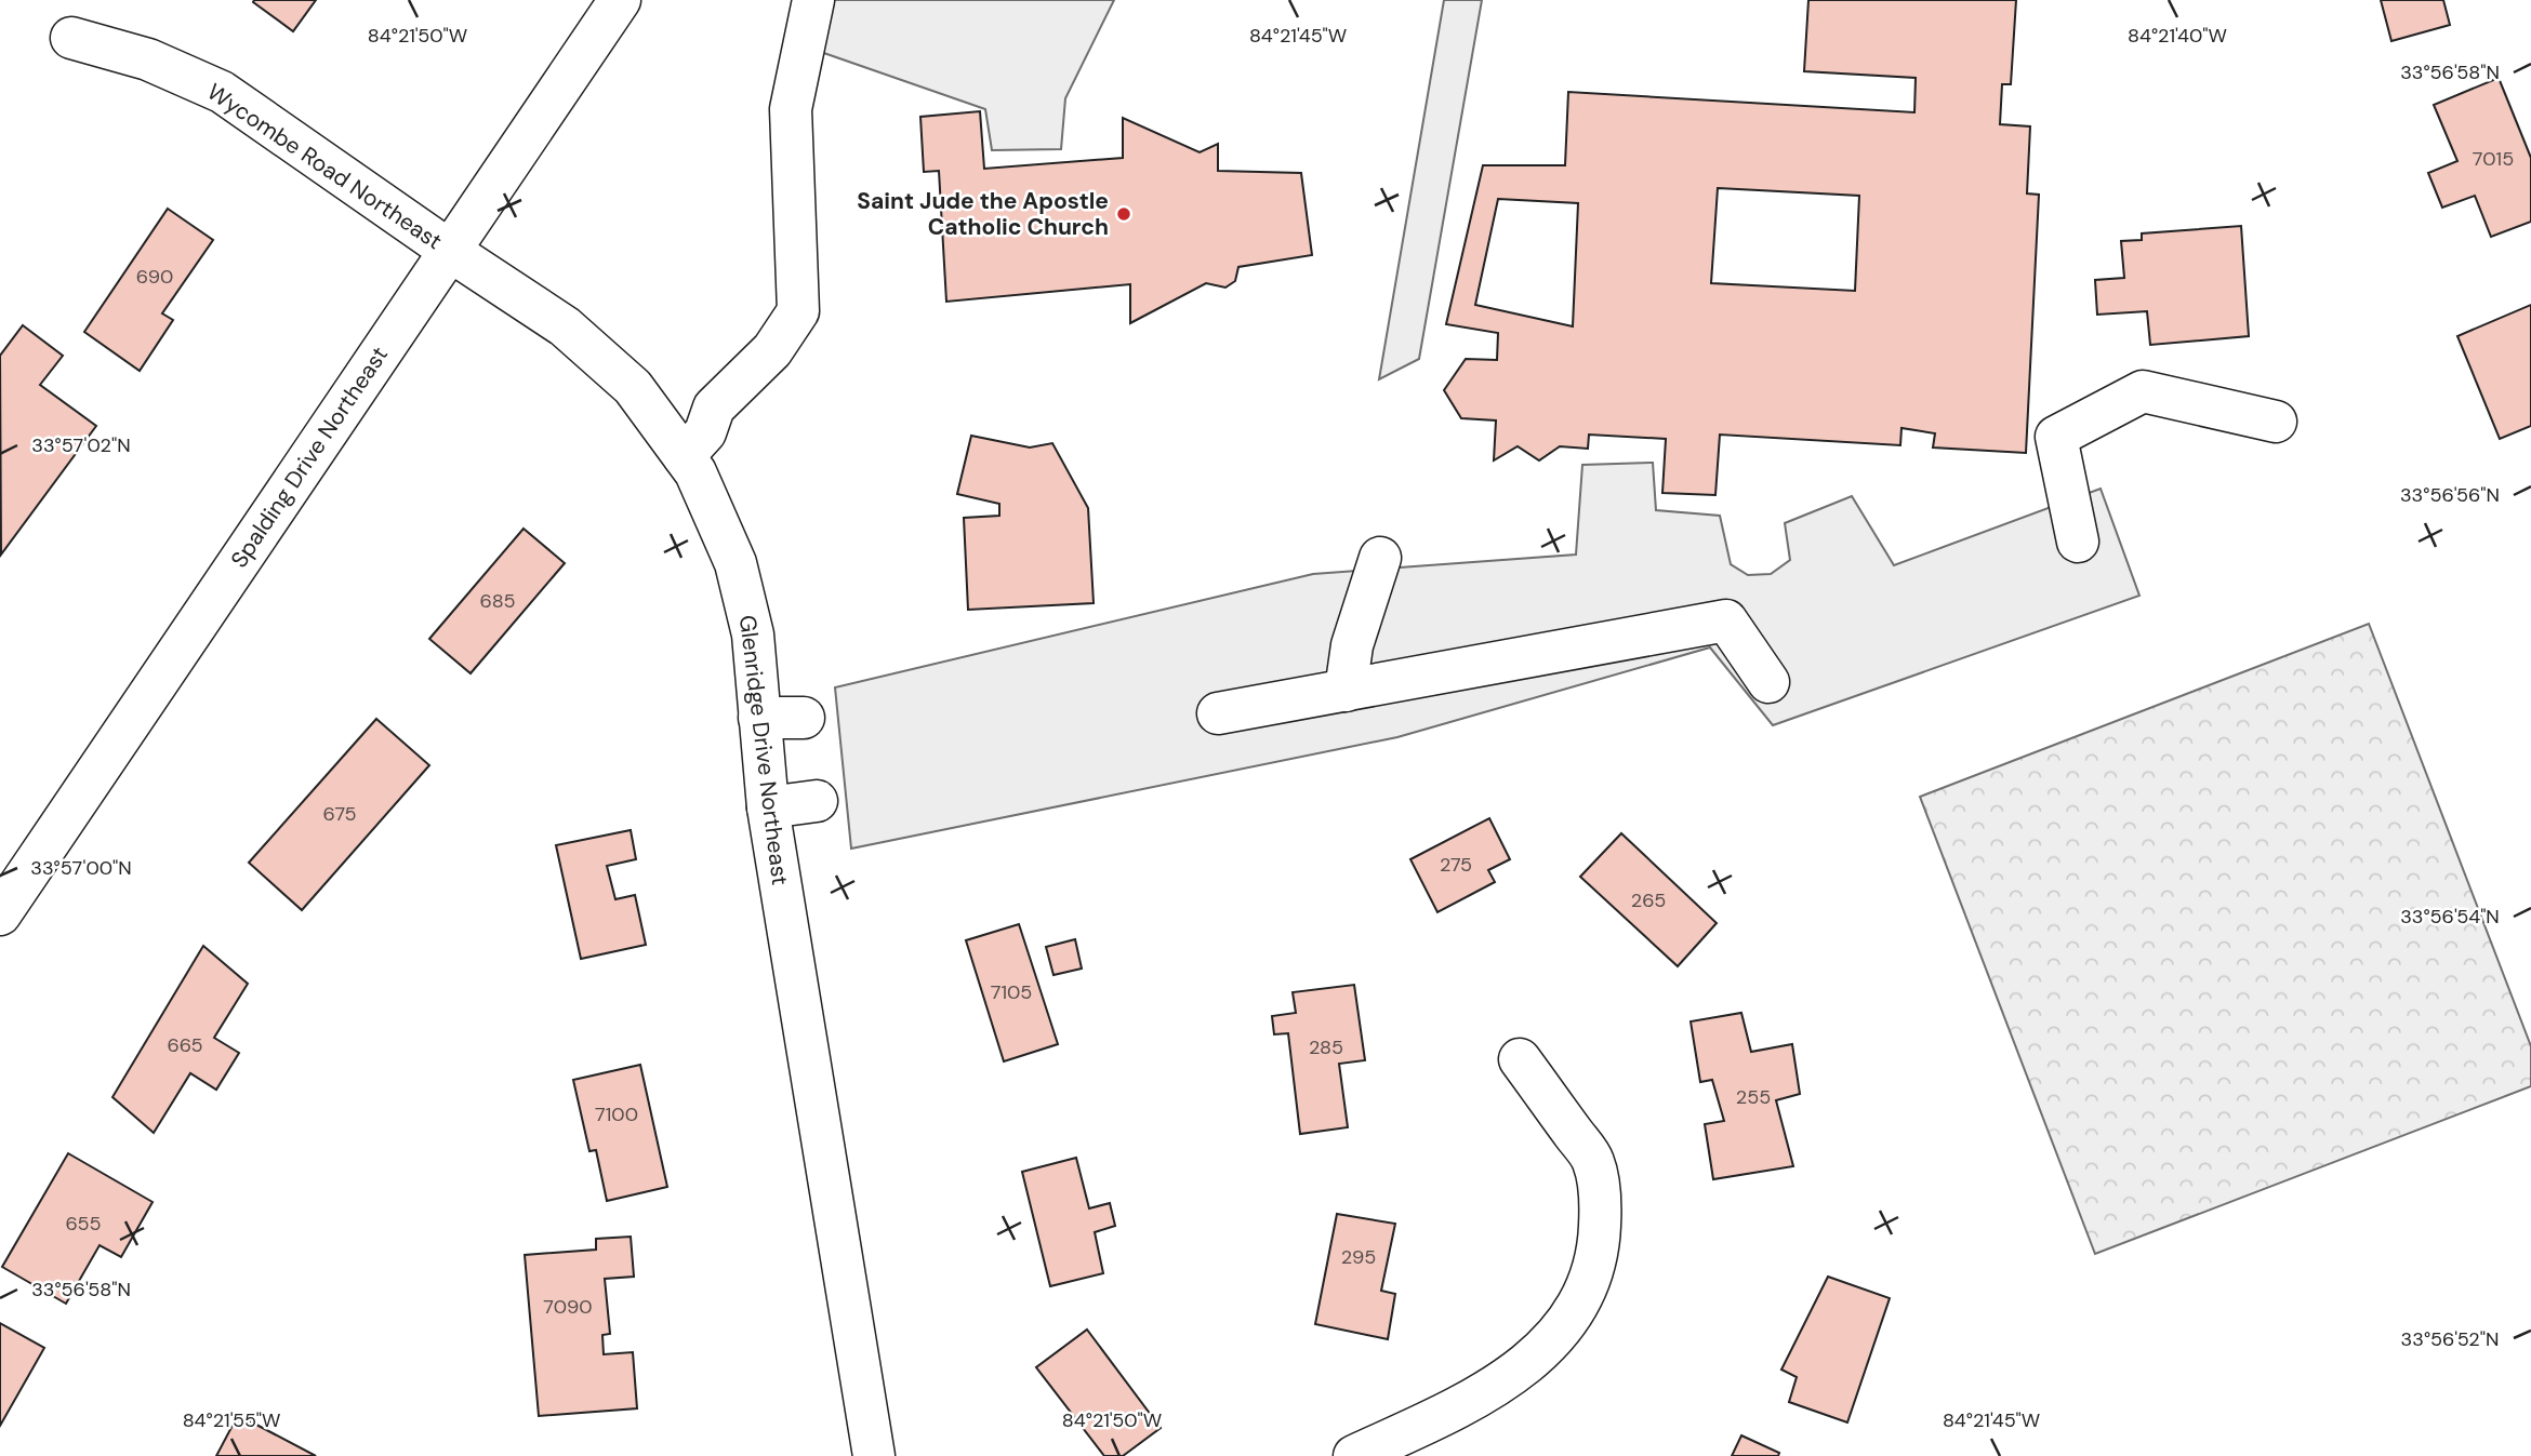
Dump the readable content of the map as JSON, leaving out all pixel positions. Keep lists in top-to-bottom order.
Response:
{
  "streets": {
    "street": ["Wycombe Road Northeast", "Spalding Drive Northeast", "Glenridge Drive Northeast"]
  },
  "crossings": [
    ["Wycombe Road Northeast", "Spalding Drive Northeast"],
    ["Wycombe Road Northeast", "Glenridge Drive Northeast"],
    ["Spalding Drive Northeast", "Glenridge Drive Northeast"]
  ],
  "places": ["Saint Jude the Apostle Catholic Church"],
  "house_numbers": [
    "7015",
    "690",
    "685",
    "675",
    "275",
    "265",
    "7105",
    "665",
    "285",
    "255",
    "7100",
    "655",
    "295",
    "7090"
  ],
  "coordinates": [
    "84°21'50\"W",
    "84°21'45\"W",
    "84°21'40\"W",
    "33°56'58\"N",
    "33°57'02\"N",
    "33°56'56\"N",
    "33°57'00\"N",
    "33°56'54\"N",
    "33°56'52\"N",
    "84°21'55\"W"
  ]
}
